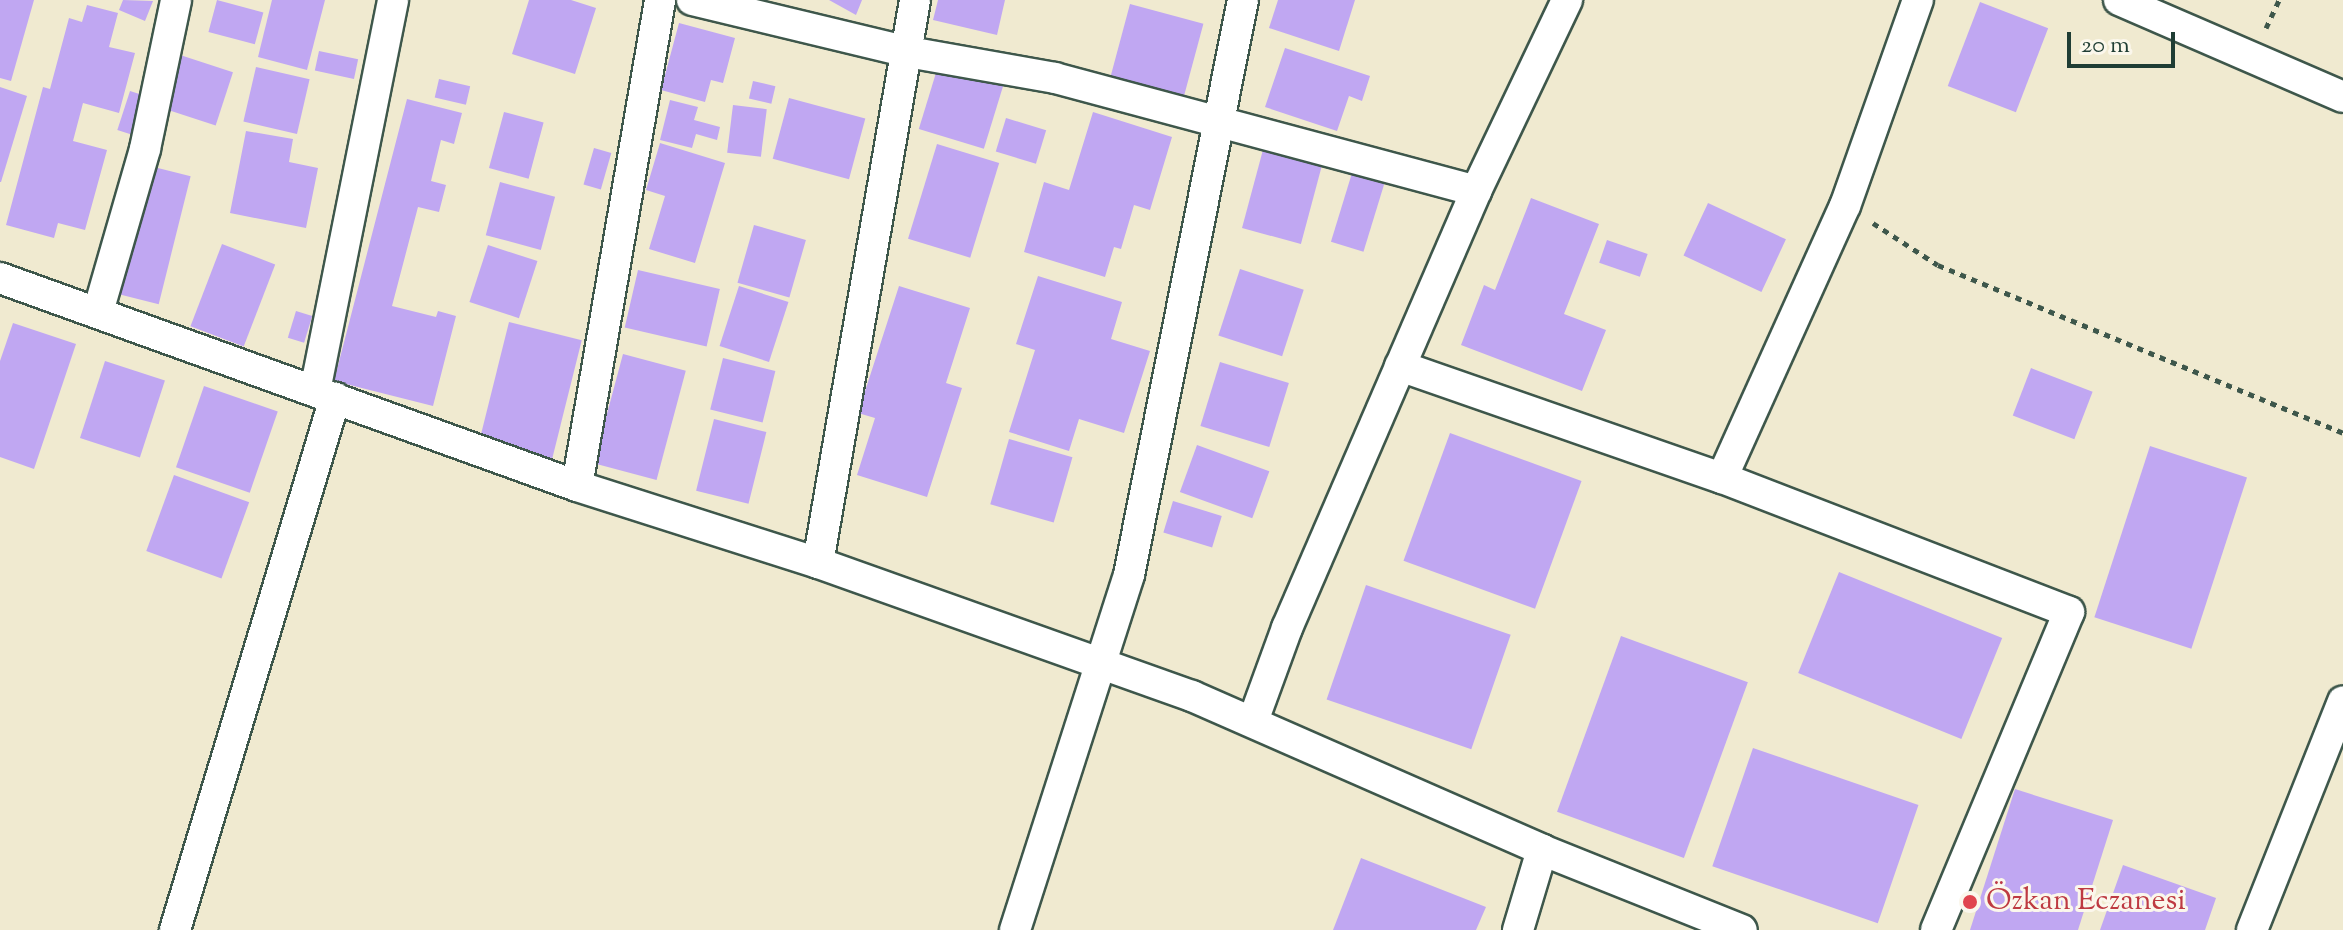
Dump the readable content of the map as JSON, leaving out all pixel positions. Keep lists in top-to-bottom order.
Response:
{
  "places": ["Özkan Eczanesi"],
  "scale_bar": "20 m"
}
